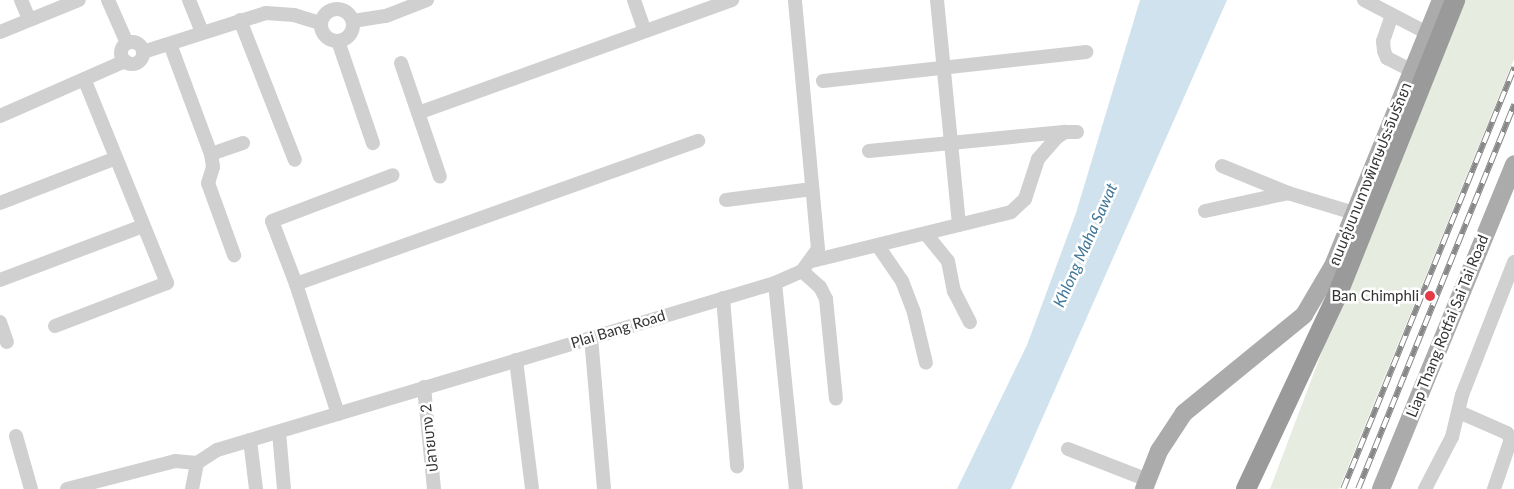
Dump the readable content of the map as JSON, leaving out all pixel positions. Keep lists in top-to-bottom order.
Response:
{
  "streets": {
    "main road": ["ถนนคู่ขนานทางพิเศษประจิมรัถยา", "Liap Thang Rotfai Sai Tai Road"],
    "street": ["Plai Bang Road", "ปลายบาง 2"]
  },
  "crossings": [
    ["Plai Bang Road", "ปลายบาง 2"]
  ],
  "water": ["Khlong Maha Sawat"],
  "places": ["Ban Chimphli"]
}
